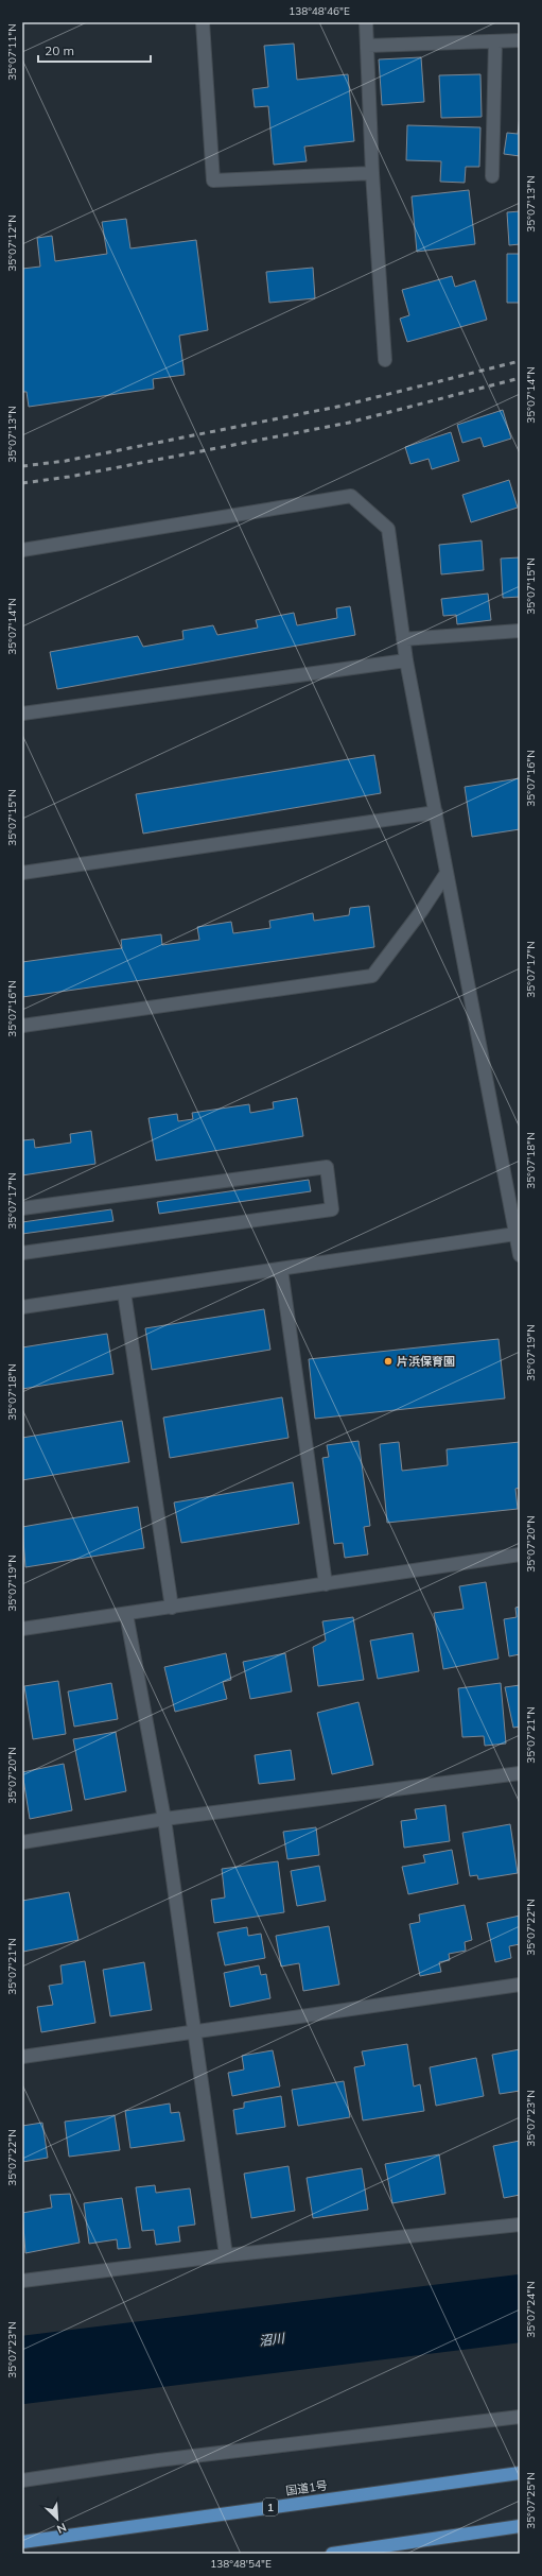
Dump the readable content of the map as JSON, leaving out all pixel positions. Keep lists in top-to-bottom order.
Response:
{
  "streets": {
    "highway": ["国道1号", "1"]
  },
  "water": ["沼川"],
  "places": ["片浜保育園"],
  "scale_bar": "20 m",
  "north": "bottom right",
  "coordinates": [
    "138°48'46\"E",
    "35°07'11\"N",
    "35°07'13\"N",
    "35°07'12\"N",
    "35°07'14\"N",
    "35°07'15\"N",
    "35°07'16\"N",
    "35°07'17\"N",
    "35°07'18\"N",
    "35°07'19\"N",
    "35°07'20\"N",
    "35°07'21\"N",
    "35°07'22\"N",
    "35°07'23\"N",
    "35°07'24\"N",
    "35°07'25\"N",
    "138°48'54\"E"
  ]
}
